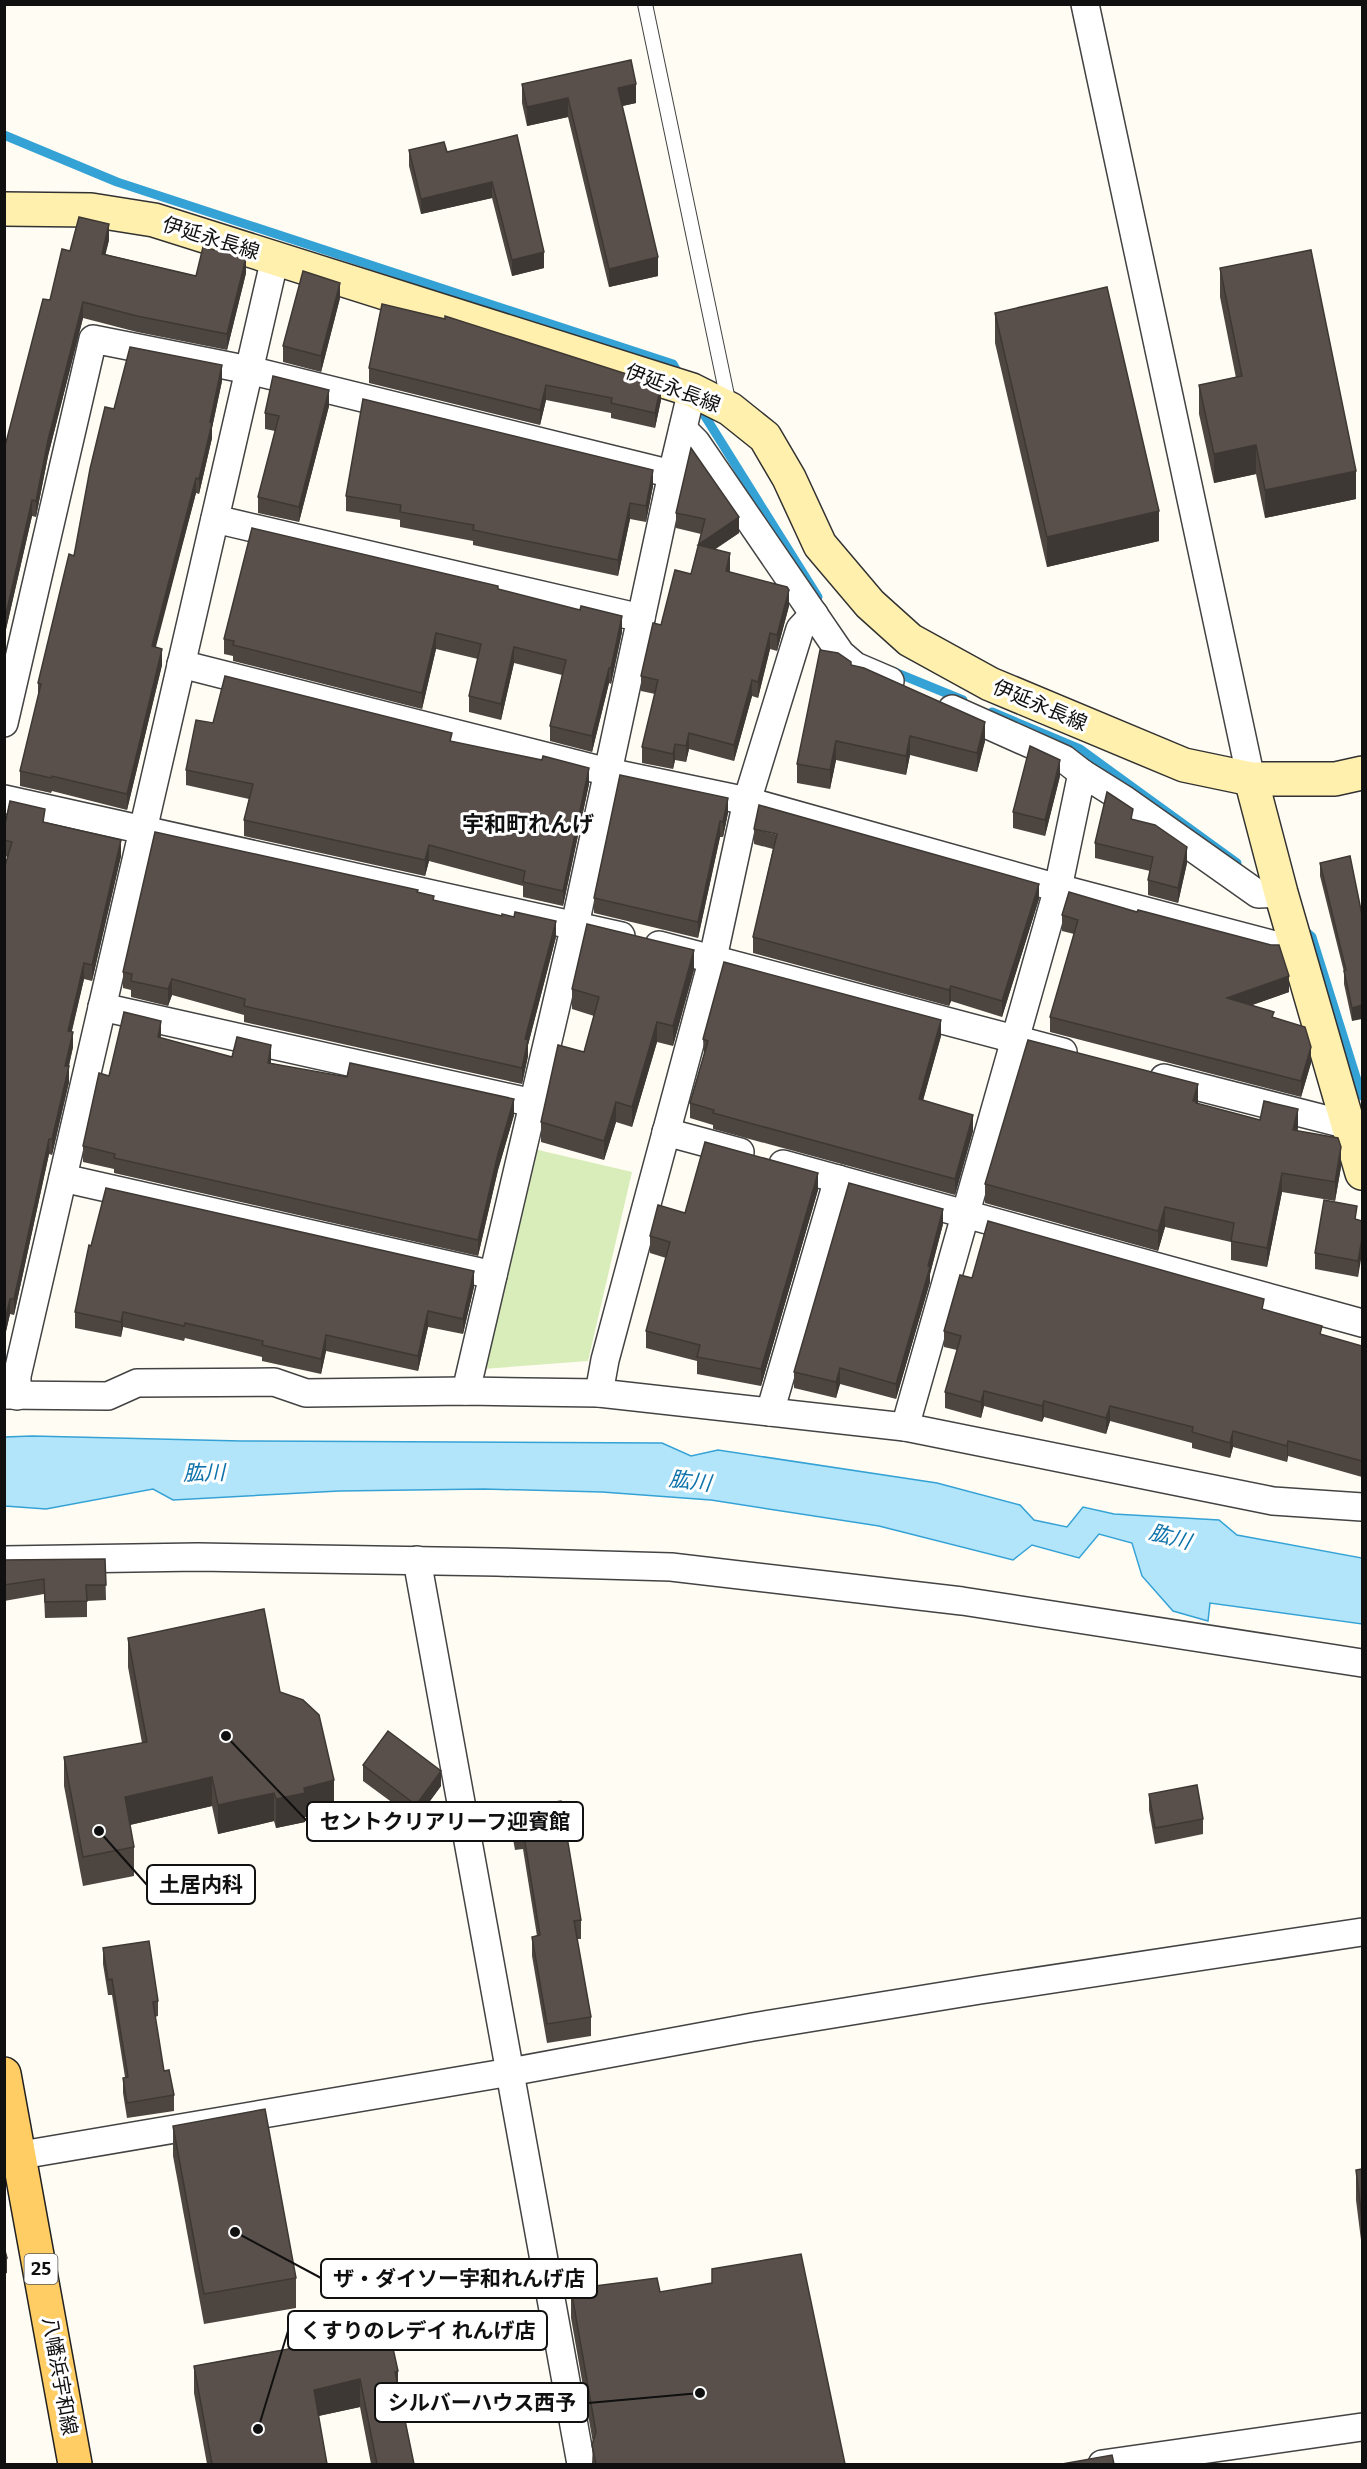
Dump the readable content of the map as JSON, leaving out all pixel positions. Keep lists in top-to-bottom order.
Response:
{
  "streets": {
    "main road": ["伊延永長線", "25", "八幡浜宇和線"]
  },
  "districts": ["宇和町れんげ"],
  "water": ["肱川"],
  "places": [
    "セントクリアリーフ迎賓館",
    "土居内科",
    "ザ・ダイソー宇和れんげ店",
    "シルバーハウス西予",
    "くすりのレデイ れんげ店"
  ]
}
